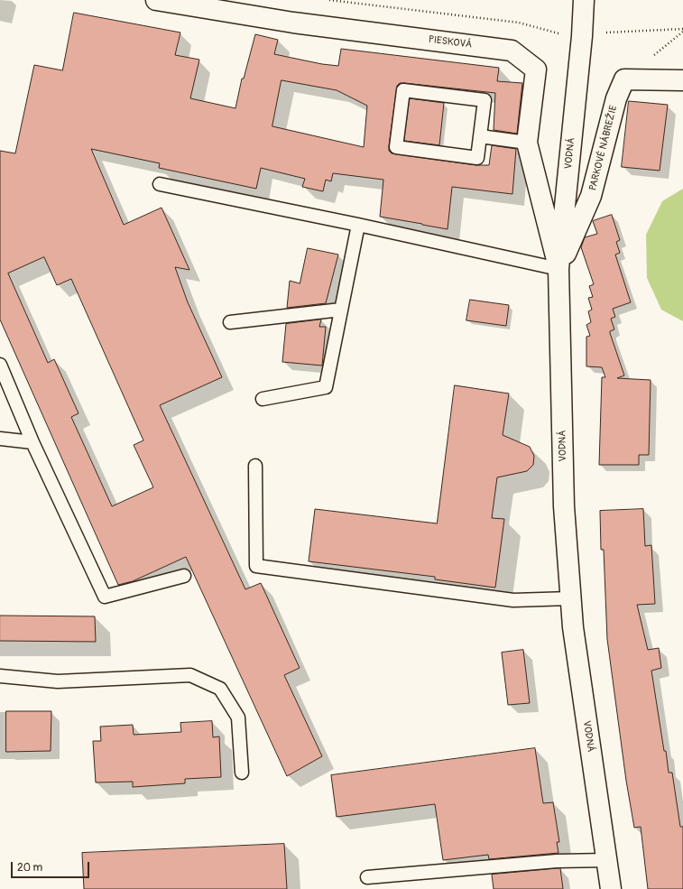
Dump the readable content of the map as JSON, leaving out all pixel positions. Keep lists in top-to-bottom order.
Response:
{
  "streets": {
    "street": ["PIESKOVÁ", "PARKOVÉ NÁBREŽIE", "VODNÁ"]
  },
  "crossings": [
    ["PIESKOVÁ", "PARKOVÉ NÁBREŽIE"],
    ["PIESKOVÁ", "VODNÁ"],
    ["PARKOVÉ NÁBREŽIE", "VODNÁ"]
  ],
  "scale_bar": "20 m"
}
